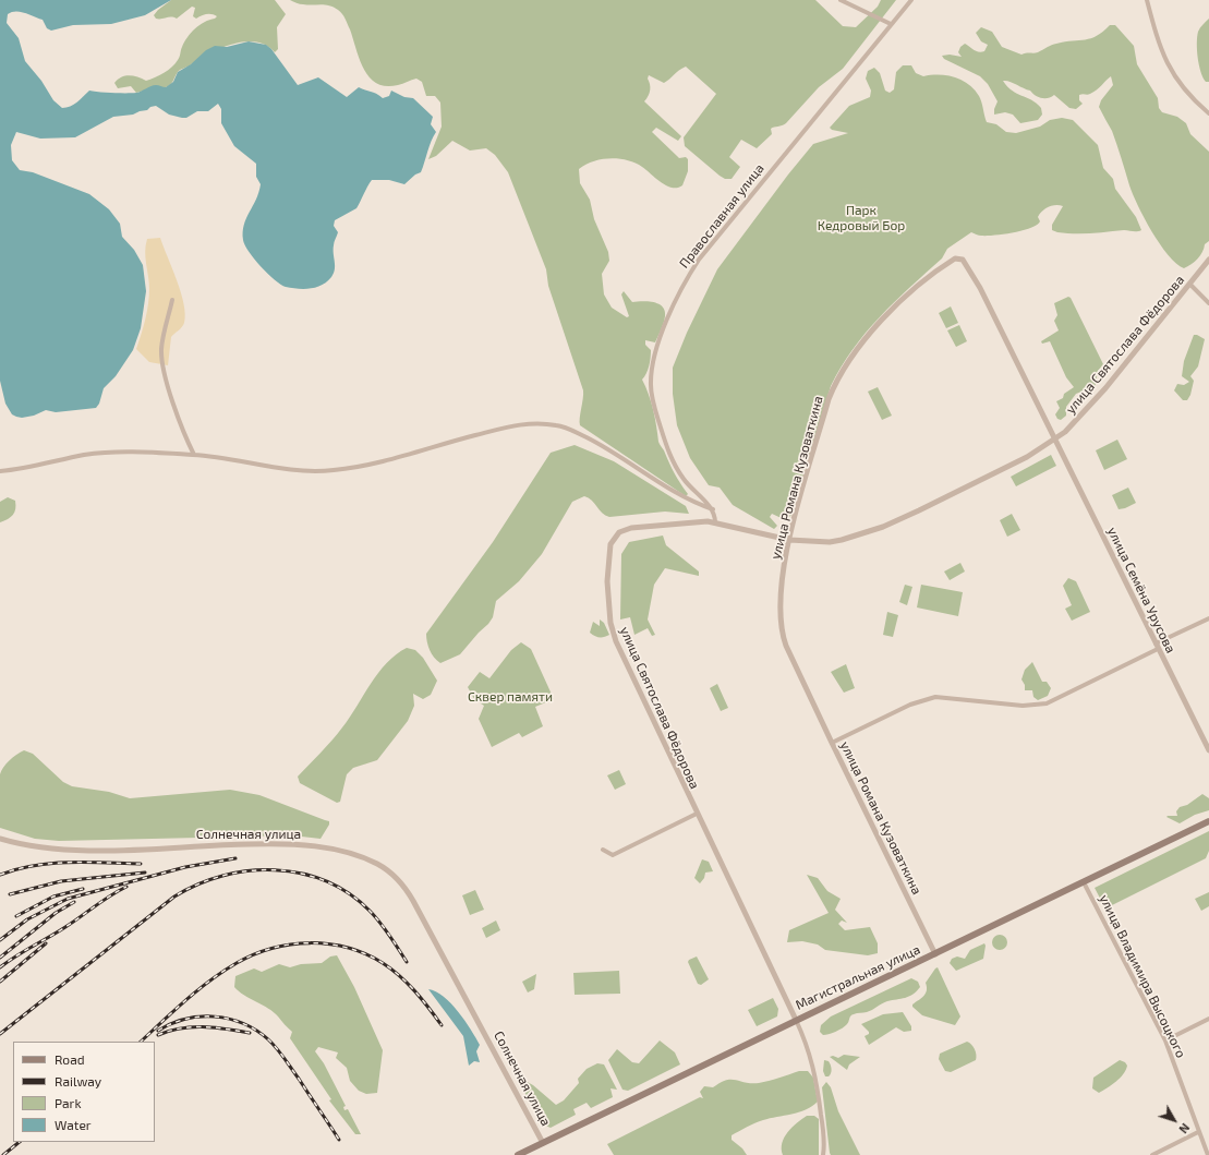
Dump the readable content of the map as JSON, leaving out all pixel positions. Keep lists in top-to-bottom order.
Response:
{
  "streets": {
    "main road": ["Магистральная улица"],
    "street": [
      "Православная улица",
      "улица Святослава Фёдорова",
      "улица Романа Кузоваткина",
      "улица Семёна Урусова",
      "Солнечная улица",
      "улица Владимира Высоцкого"
    ]
  },
  "crossings": [
    ["улица Святослава Фёдорова", "улица Романа Кузоваткина"],
    ["улица Святослава Фёдорова", "улица Семёна Урусова"],
    ["улица Святослава Фёдорова", "Магистральная улица"],
    ["улица Романа Кузоваткина", "улица Семёна Урусова"],
    ["улица Романа Кузоваткина", "Магистральная улица"],
    ["Солнечная улица", "Магистральная улица"],
    ["улица Владимира Высоцкого", "Магистральная улица"]
  ],
  "parks": ["Парк Кедровый Бор", "Сквер памяти"],
  "legend": [
    "Road",
    "Railway",
    "Park",
    "Water"
  ],
  "north": "bottom right"
}
